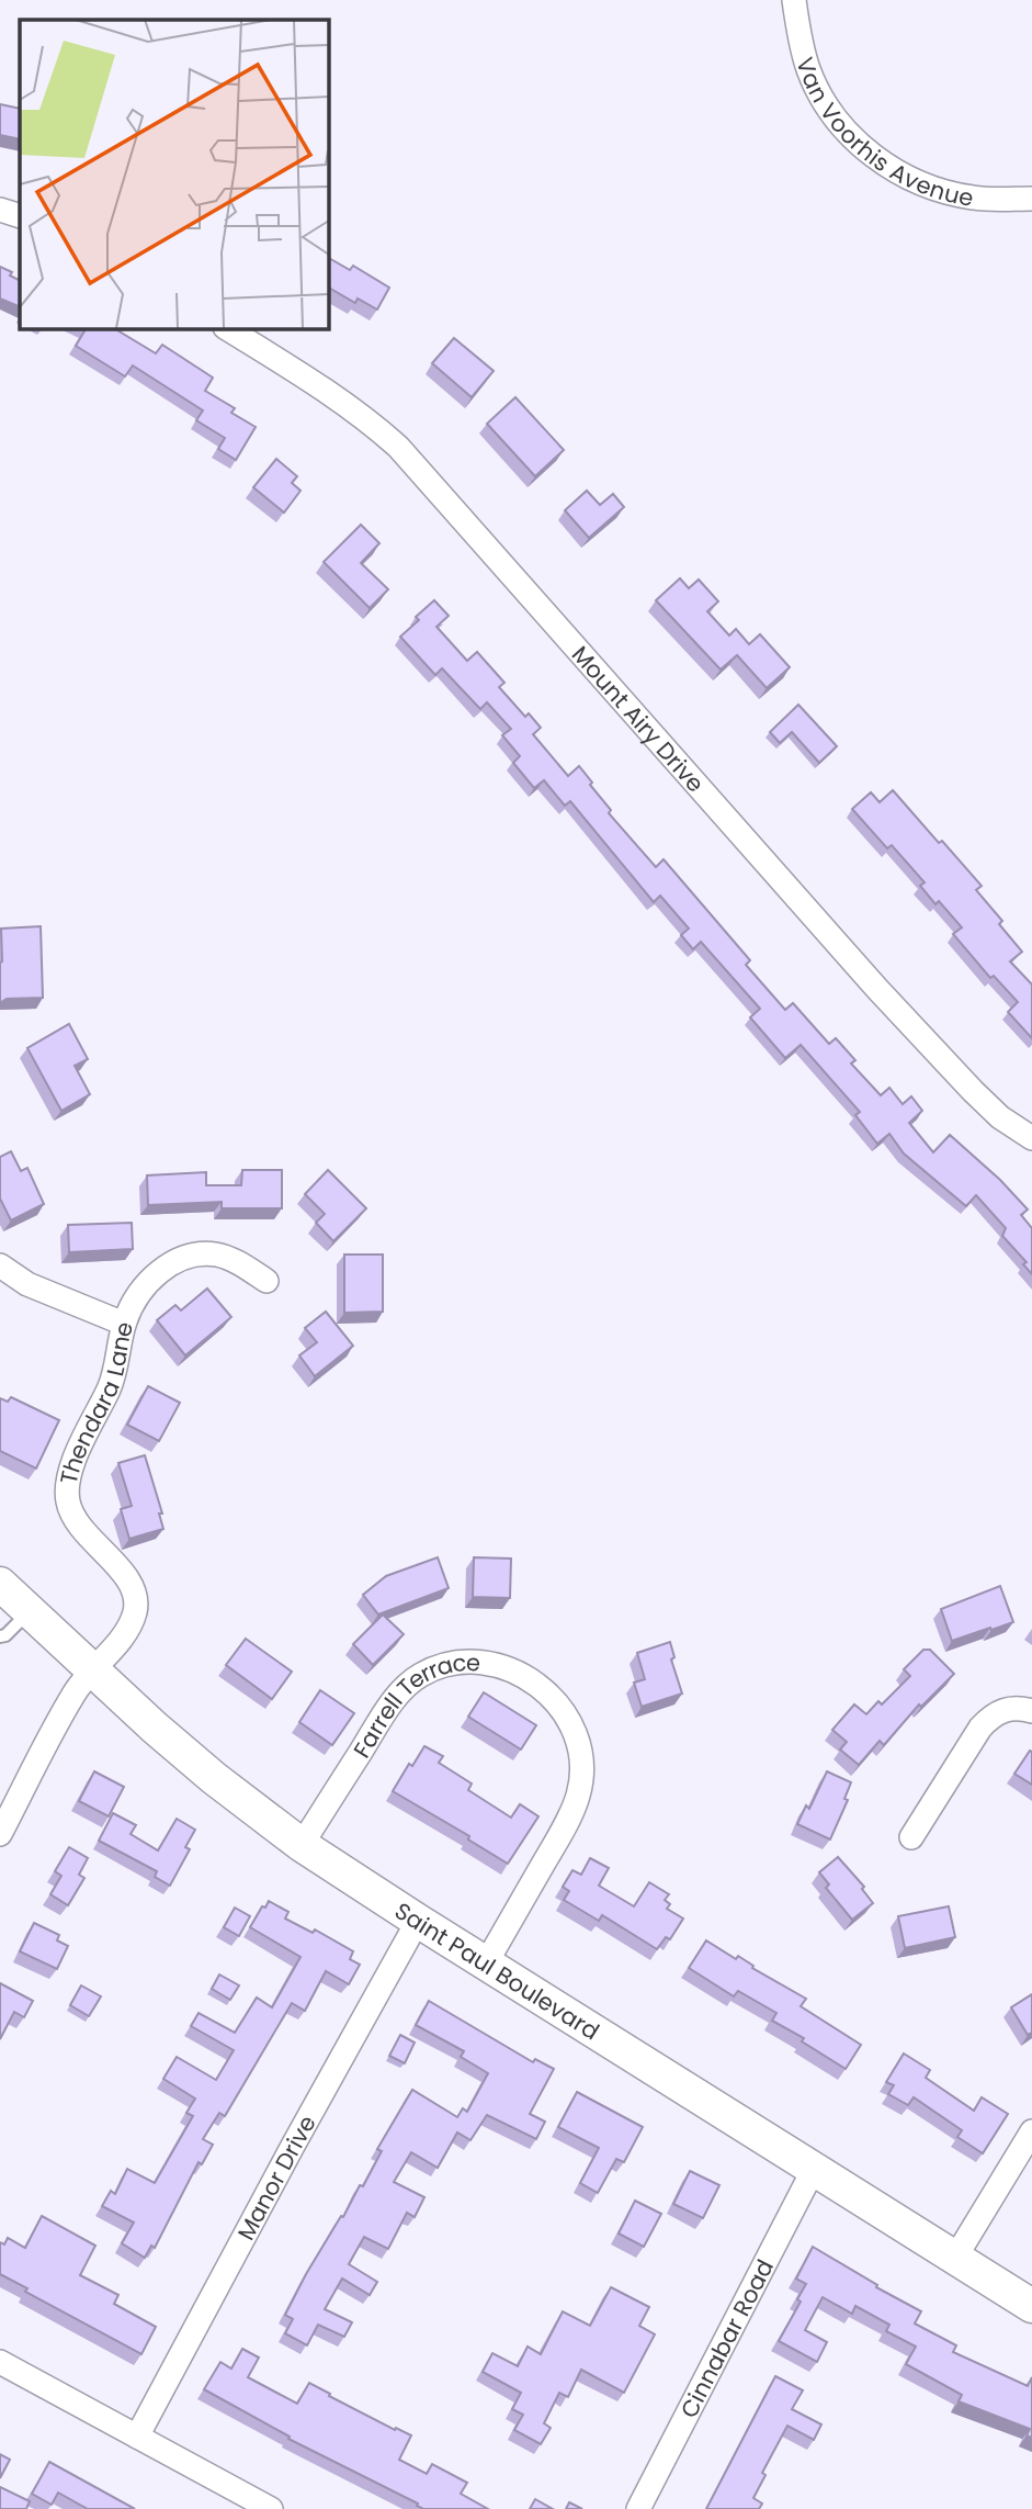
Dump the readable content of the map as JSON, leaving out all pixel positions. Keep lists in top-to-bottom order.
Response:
{
  "streets": {
    "street": [
      "Van Voorhis Avenue",
      "Mount Airy Drive",
      "Thendara Lane",
      "Farrell Terrace",
      "Saint Paul Boulevard",
      "Manor Drive",
      "Cinnabar Road"
    ]
  },
  "crossings": [
    ["Thendara Lane", "Saint Paul Boulevard"],
    ["Farrell Terrace", "Saint Paul Boulevard"],
    ["Saint Paul Boulevard", "Manor Drive"],
    ["Saint Paul Boulevard", "Cinnabar Road"]
  ]
}
